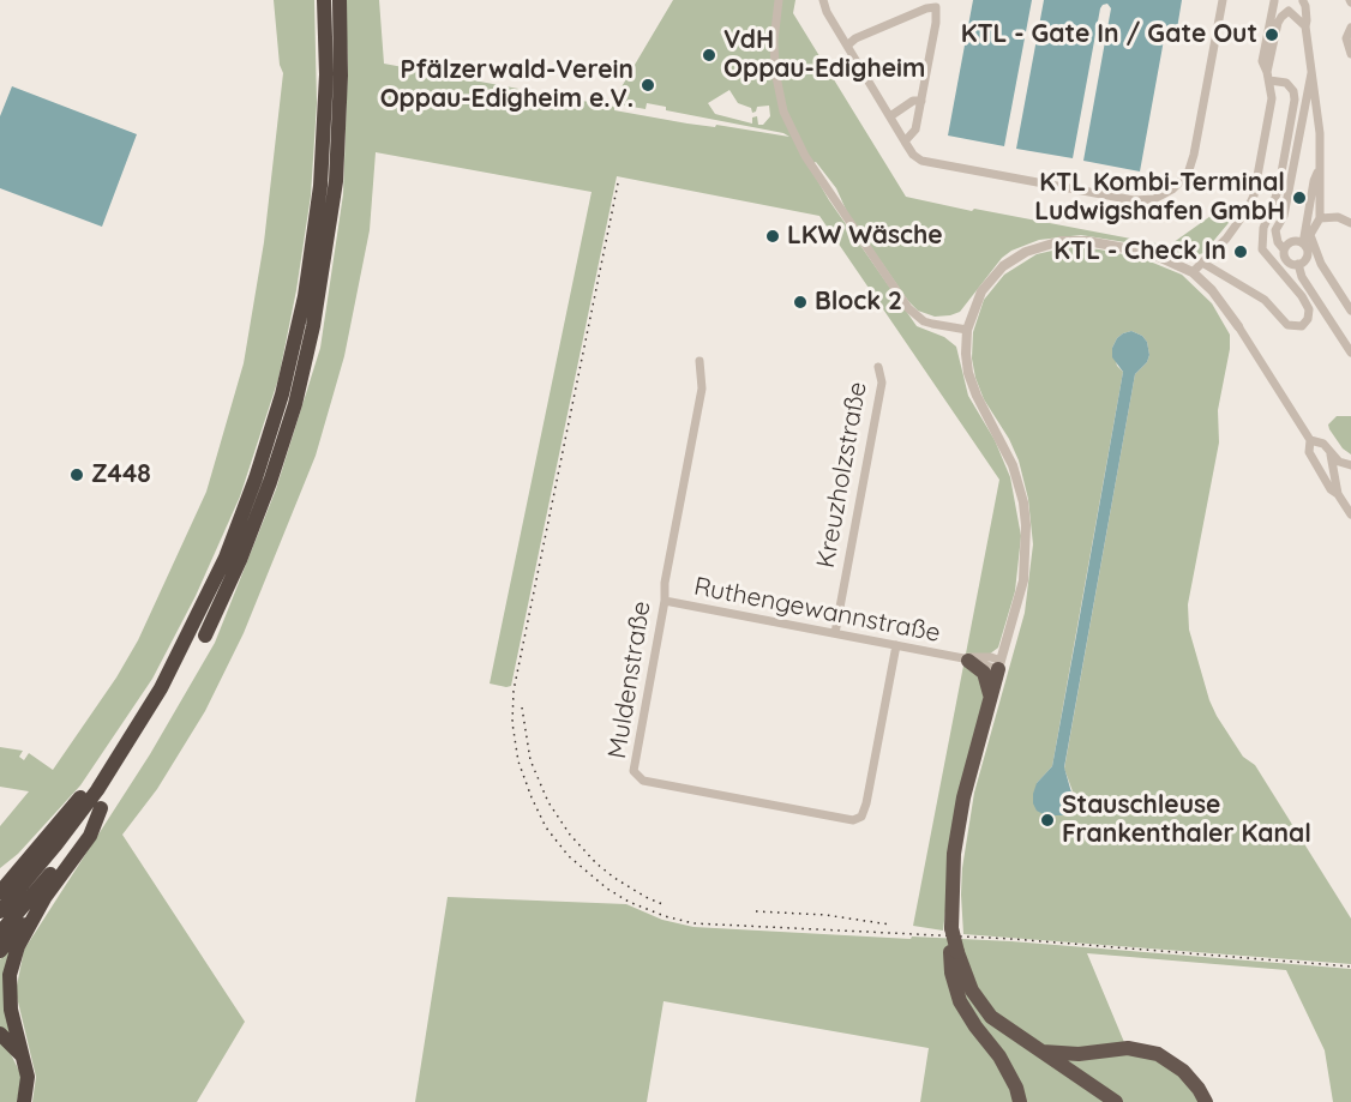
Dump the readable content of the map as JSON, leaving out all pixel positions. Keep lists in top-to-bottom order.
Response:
{
  "streets": {
    "street": ["Kreuzholzstraße", "Ruthengewannstraße", "Muldenstraße"]
  },
  "crossings": [
    ["Kreuzholzstraße", "Ruthengewannstraße"],
    ["Ruthengewannstraße", "Muldenstraße"]
  ],
  "places": [
    "KTL - Gate In / Gate Out",
    "VdH Oppau-Edigheim",
    "Pfälzerwald-Verein Oppau-Edigheim e.V.",
    "KTL Kombi-Terminal Ludwigshafen GmbH",
    "LKW Wäsche",
    "KTL - Check In",
    "Block 2",
    "Z448",
    "Stauschleuse Frankenthaler Kanal"
  ]
}
